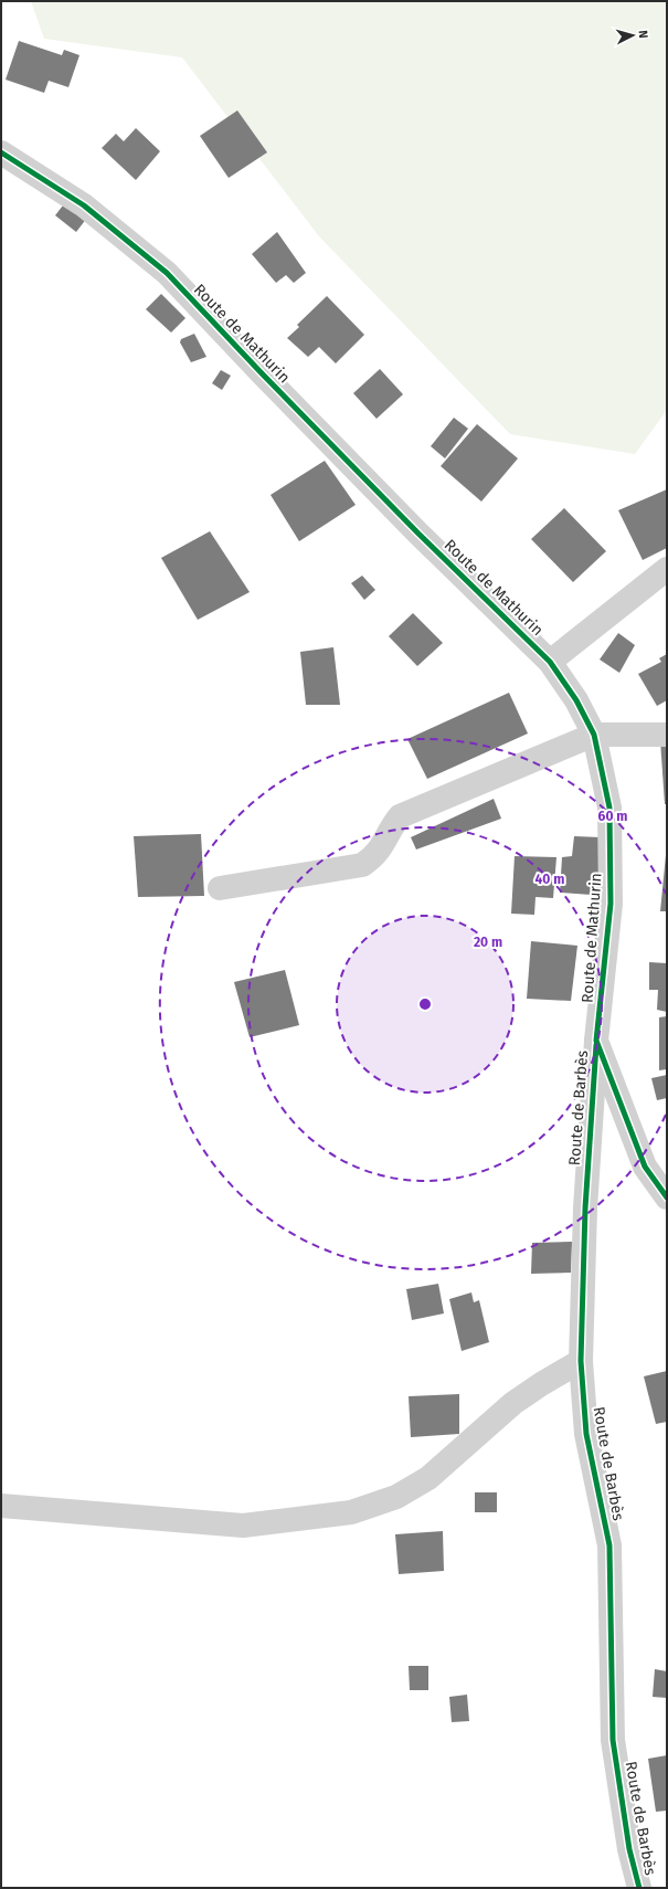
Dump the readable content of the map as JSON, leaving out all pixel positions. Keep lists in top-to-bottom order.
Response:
{
  "streets": {
    "street": ["Route de Mathurin", "Route de Barbès"]
  },
  "crossings": [
    ["Route de Mathurin", "Route de Barbès"]
  ],
  "north": "right",
  "rings": ["60 m", "40 m", "20 m"]
}
